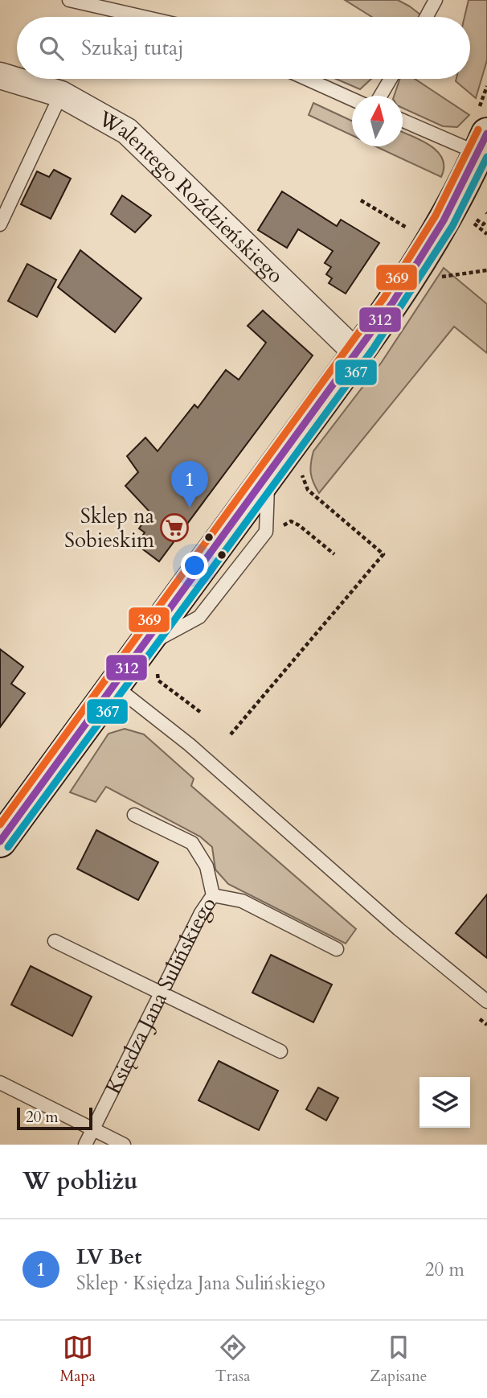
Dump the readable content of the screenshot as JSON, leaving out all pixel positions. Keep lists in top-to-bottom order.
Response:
{
  "streets": {
    "street": ["Walentego Roździeńskiego"],
    "lane": ["Księdza Jana Sulińskiego"]
  },
  "places": {
    "supermarket": ["Sklep na Sobieskim"]
  },
  "lines": ["transit line 369", "transit line 312", "transit line 367"],
  "scale_bar": "20 m",
  "north": "top",
  "page": {
    "search": "Szukaj tutaj",
    "pins": "1",
    "scale": "20 m",
    "heading": "W pobliżu",
    "list": [
      {
        "mark": "1",
        "name": "LV Bet",
        "note": "Sklep · Księdza Jana Sulińskiego",
        "value": "20 m"
      }
    ],
    "nav": ["Mapa", "Trasa", "Zapisane"]
  }
}
